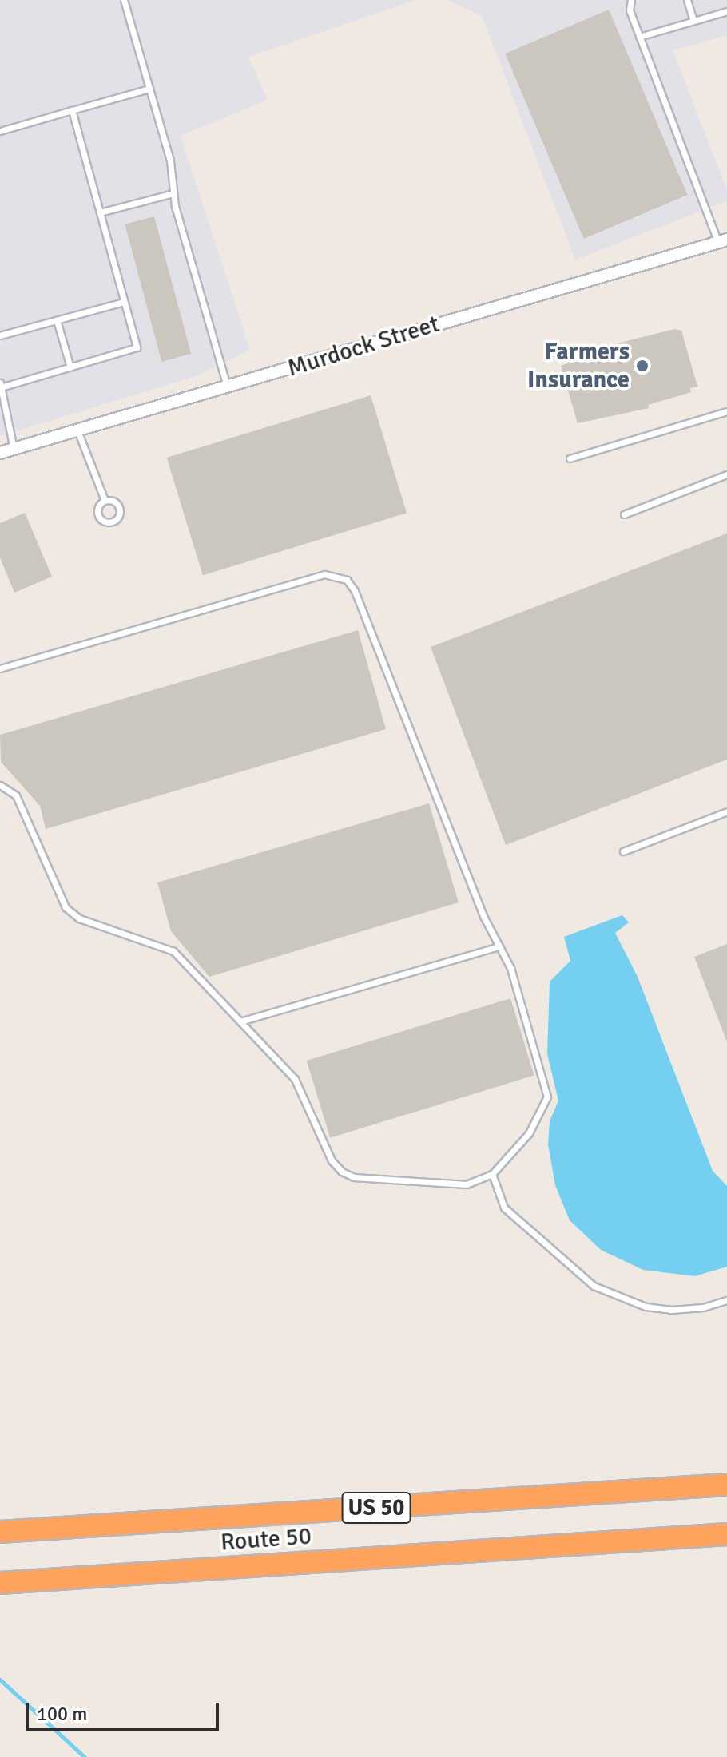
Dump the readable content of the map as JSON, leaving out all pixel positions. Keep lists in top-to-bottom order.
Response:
{
  "streets": {
    "highway": ["US 50", "Route 50"],
    "street": ["Murdock Street"]
  },
  "places": ["Farmers Insurance"],
  "scale_bar": "100 m"
}
